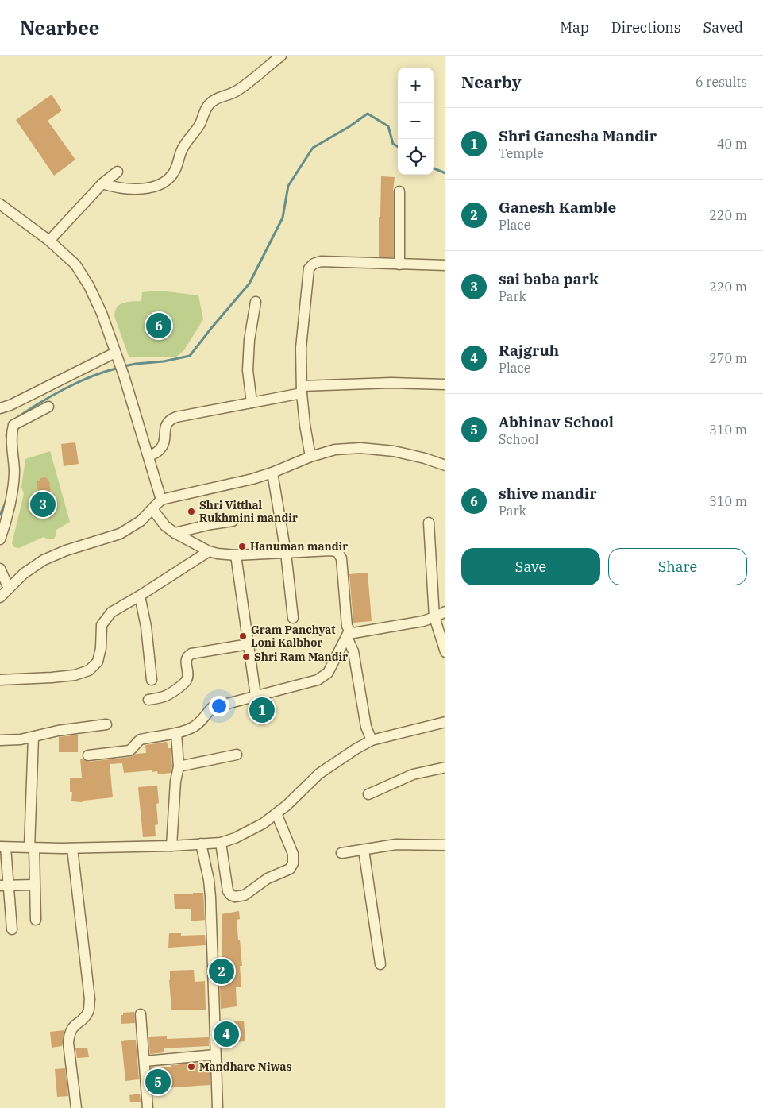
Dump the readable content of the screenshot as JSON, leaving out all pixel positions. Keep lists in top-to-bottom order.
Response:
{
  "places": [
    "Shri Vitthal Rukhmini mandir",
    "Hanuman mandir",
    "Gram Panchyat Loni Kalbhor",
    "Shri Ram Mandir",
    "Mandhare Niwas"
  ],
  "page": {
    "header": "Nearbee",
    "nav": ["Map", "Directions", "Saved"],
    "heading": ["Nearby", "6 results"],
    "map_buttons": ["+", "−"],
    "list": [
      {
        "mark": "1",
        "name": "Shri Ganesha Mandir",
        "note": "Temple",
        "value": "40 m"
      },
      {
        "mark": "2",
        "name": "Ganesh Kamble",
        "note": "Place",
        "value": "220 m"
      },
      {
        "mark": "3",
        "name": "sai baba park",
        "note": "Park",
        "value": "220 m"
      },
      {
        "mark": "4",
        "name": "Rajgruh",
        "note": "Place",
        "value": "270 m"
      },
      {
        "mark": "5",
        "name": "Abhinav School",
        "note": "School",
        "value": "310 m"
      },
      {
        "mark": "6",
        "name": "shive mandir",
        "note": "Park",
        "value": "310 m"
      }
    ],
    "pins": [
      "6",
      "3",
      "1",
      "2",
      "4",
      "5"
    ],
    "buttons": ["Save", "Share"]
  }
}
